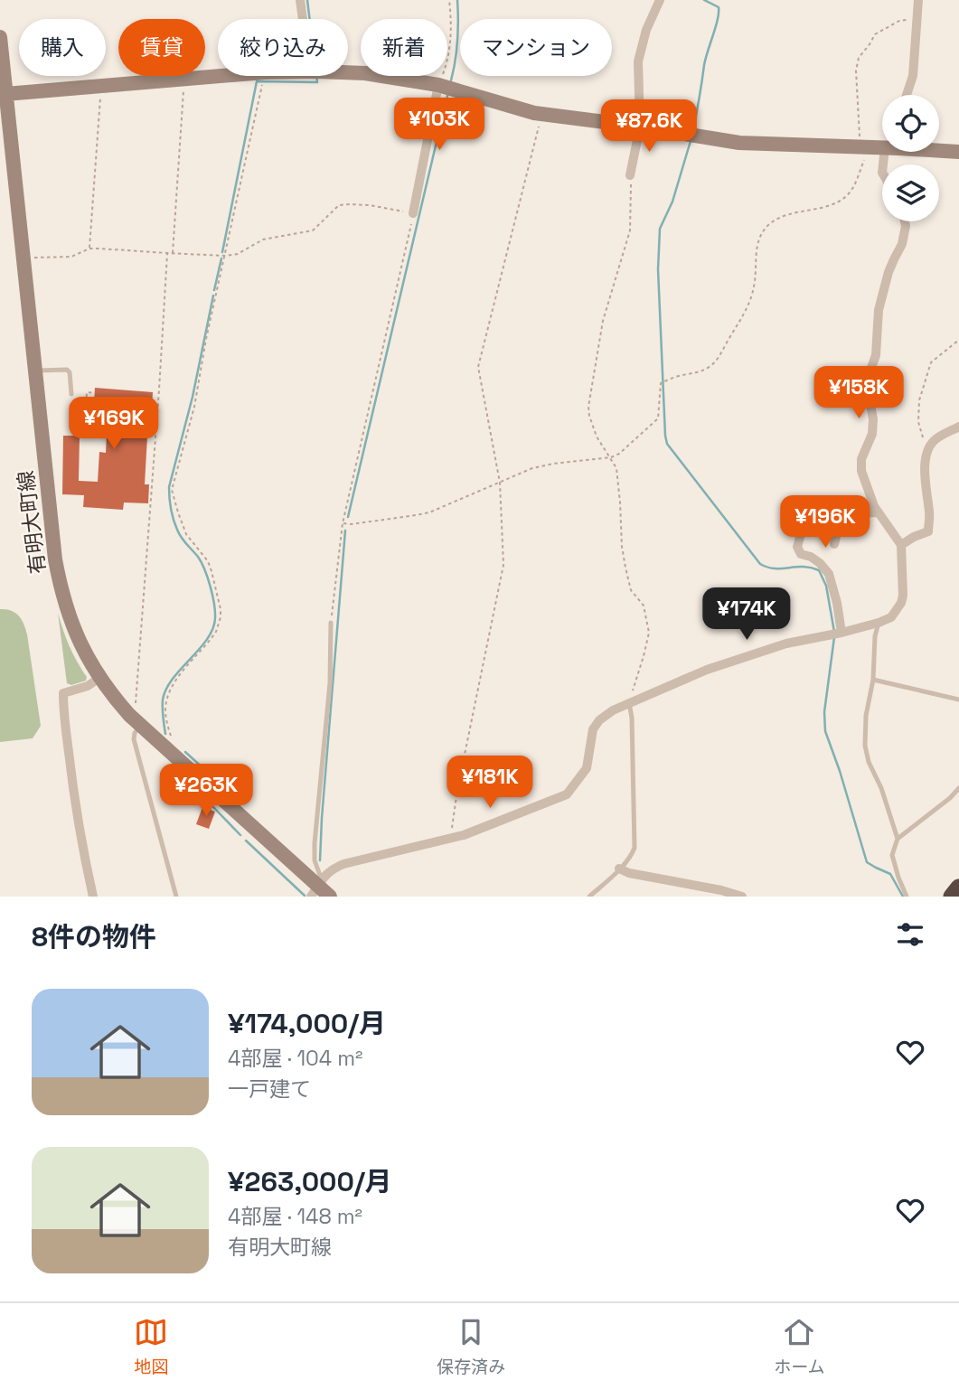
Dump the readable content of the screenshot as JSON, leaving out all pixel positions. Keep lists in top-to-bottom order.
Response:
{
  "streets": {
    "main road": ["有明大町線"]
  },
  "page": {
    "chip": [
      "購入",
      "賃貸",
      "絞り込み",
      "新着",
      "マンション"
    ],
    "price": [
      "¥103K",
      "¥87.6K",
      "¥158K",
      "¥169K",
      "¥196K",
      "¥174K",
      "¥181K",
      "¥263K"
    ],
    "heading": "8件の物件",
    "list": [
      {
        "name": "¥174,000/月",
        "note": "4部屋 · 104 m² · 一戸建て"
      },
      {
        "name": "¥263,000/月",
        "note": "4部屋 · 148 m² · 有明大町線"
      }
    ],
    "tabs": ["地図", "保存済み", "ホーム"]
  }
}
